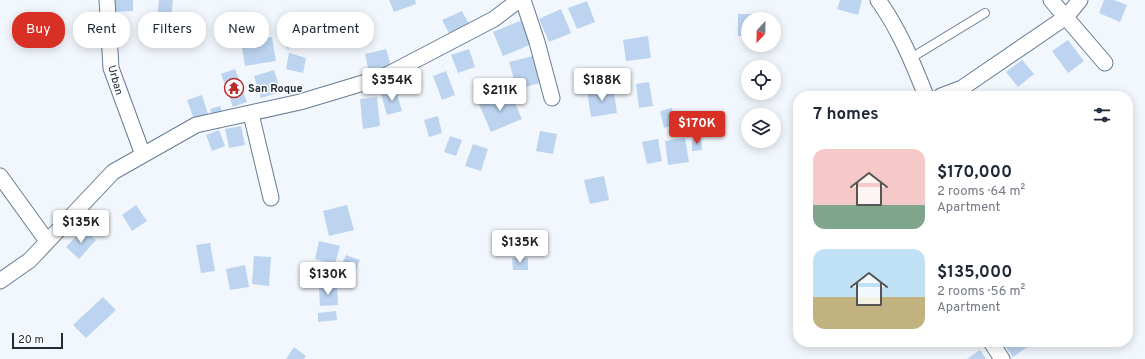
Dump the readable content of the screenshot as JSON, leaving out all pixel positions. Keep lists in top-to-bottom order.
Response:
{
  "streets": {
    "street": ["Urban"]
  },
  "places": {
    "temple": ["San Roque"]
  },
  "scale_bar": "20 m",
  "north": "bottom",
  "page": {
    "chip": [
      "Buy",
      "Rent",
      "Filters",
      "New",
      "Apartment"
    ],
    "price": [
      "$354K",
      "$188K",
      "$211K",
      "$170K",
      "$135K",
      "$135K",
      "$130K"
    ],
    "heading": "7 homes",
    "list": [
      {
        "name": "$170,000",
        "note": "2 rooms · 64 m² · Apartment"
      },
      {
        "name": "$135,000",
        "note": "2 rooms · 56 m² · Apartment"
      }
    ],
    "scale": "20 m"
  }
}
